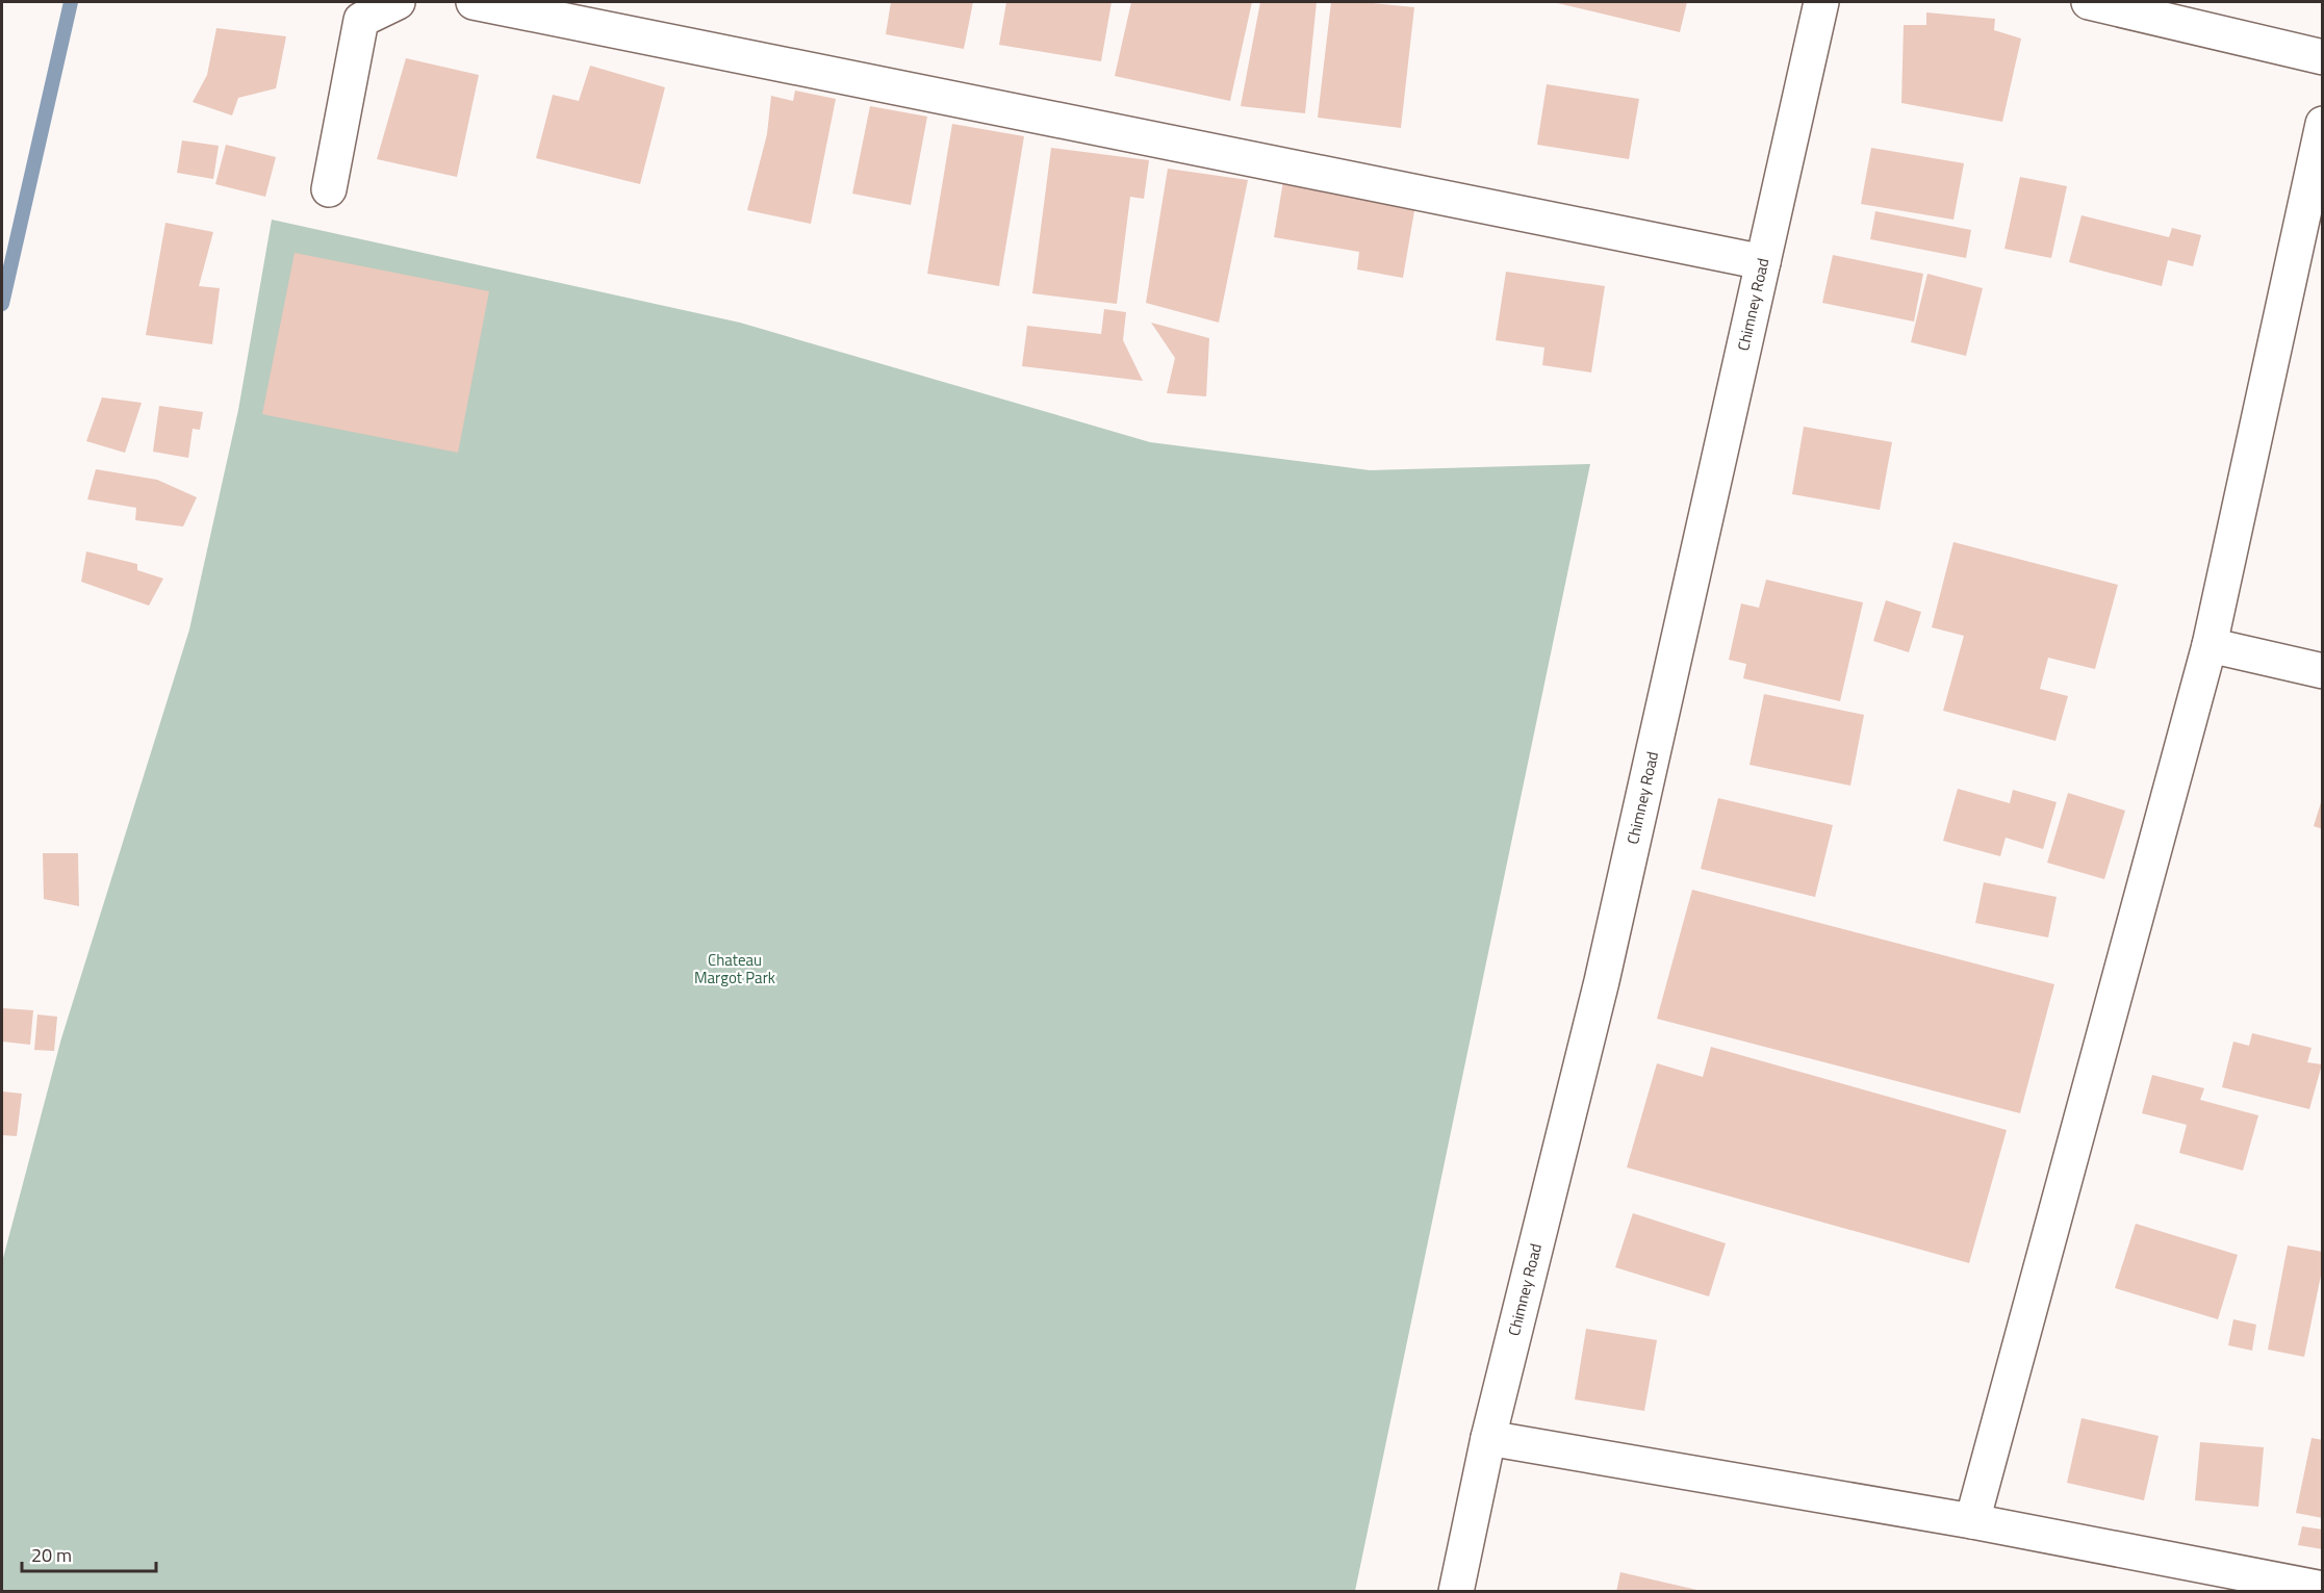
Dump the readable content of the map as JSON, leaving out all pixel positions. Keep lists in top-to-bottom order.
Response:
{
  "streets": {
    "street": ["Chimney Road"]
  },
  "parks": ["Chateau Margot Park"],
  "scale_bar": "20 m"
}
